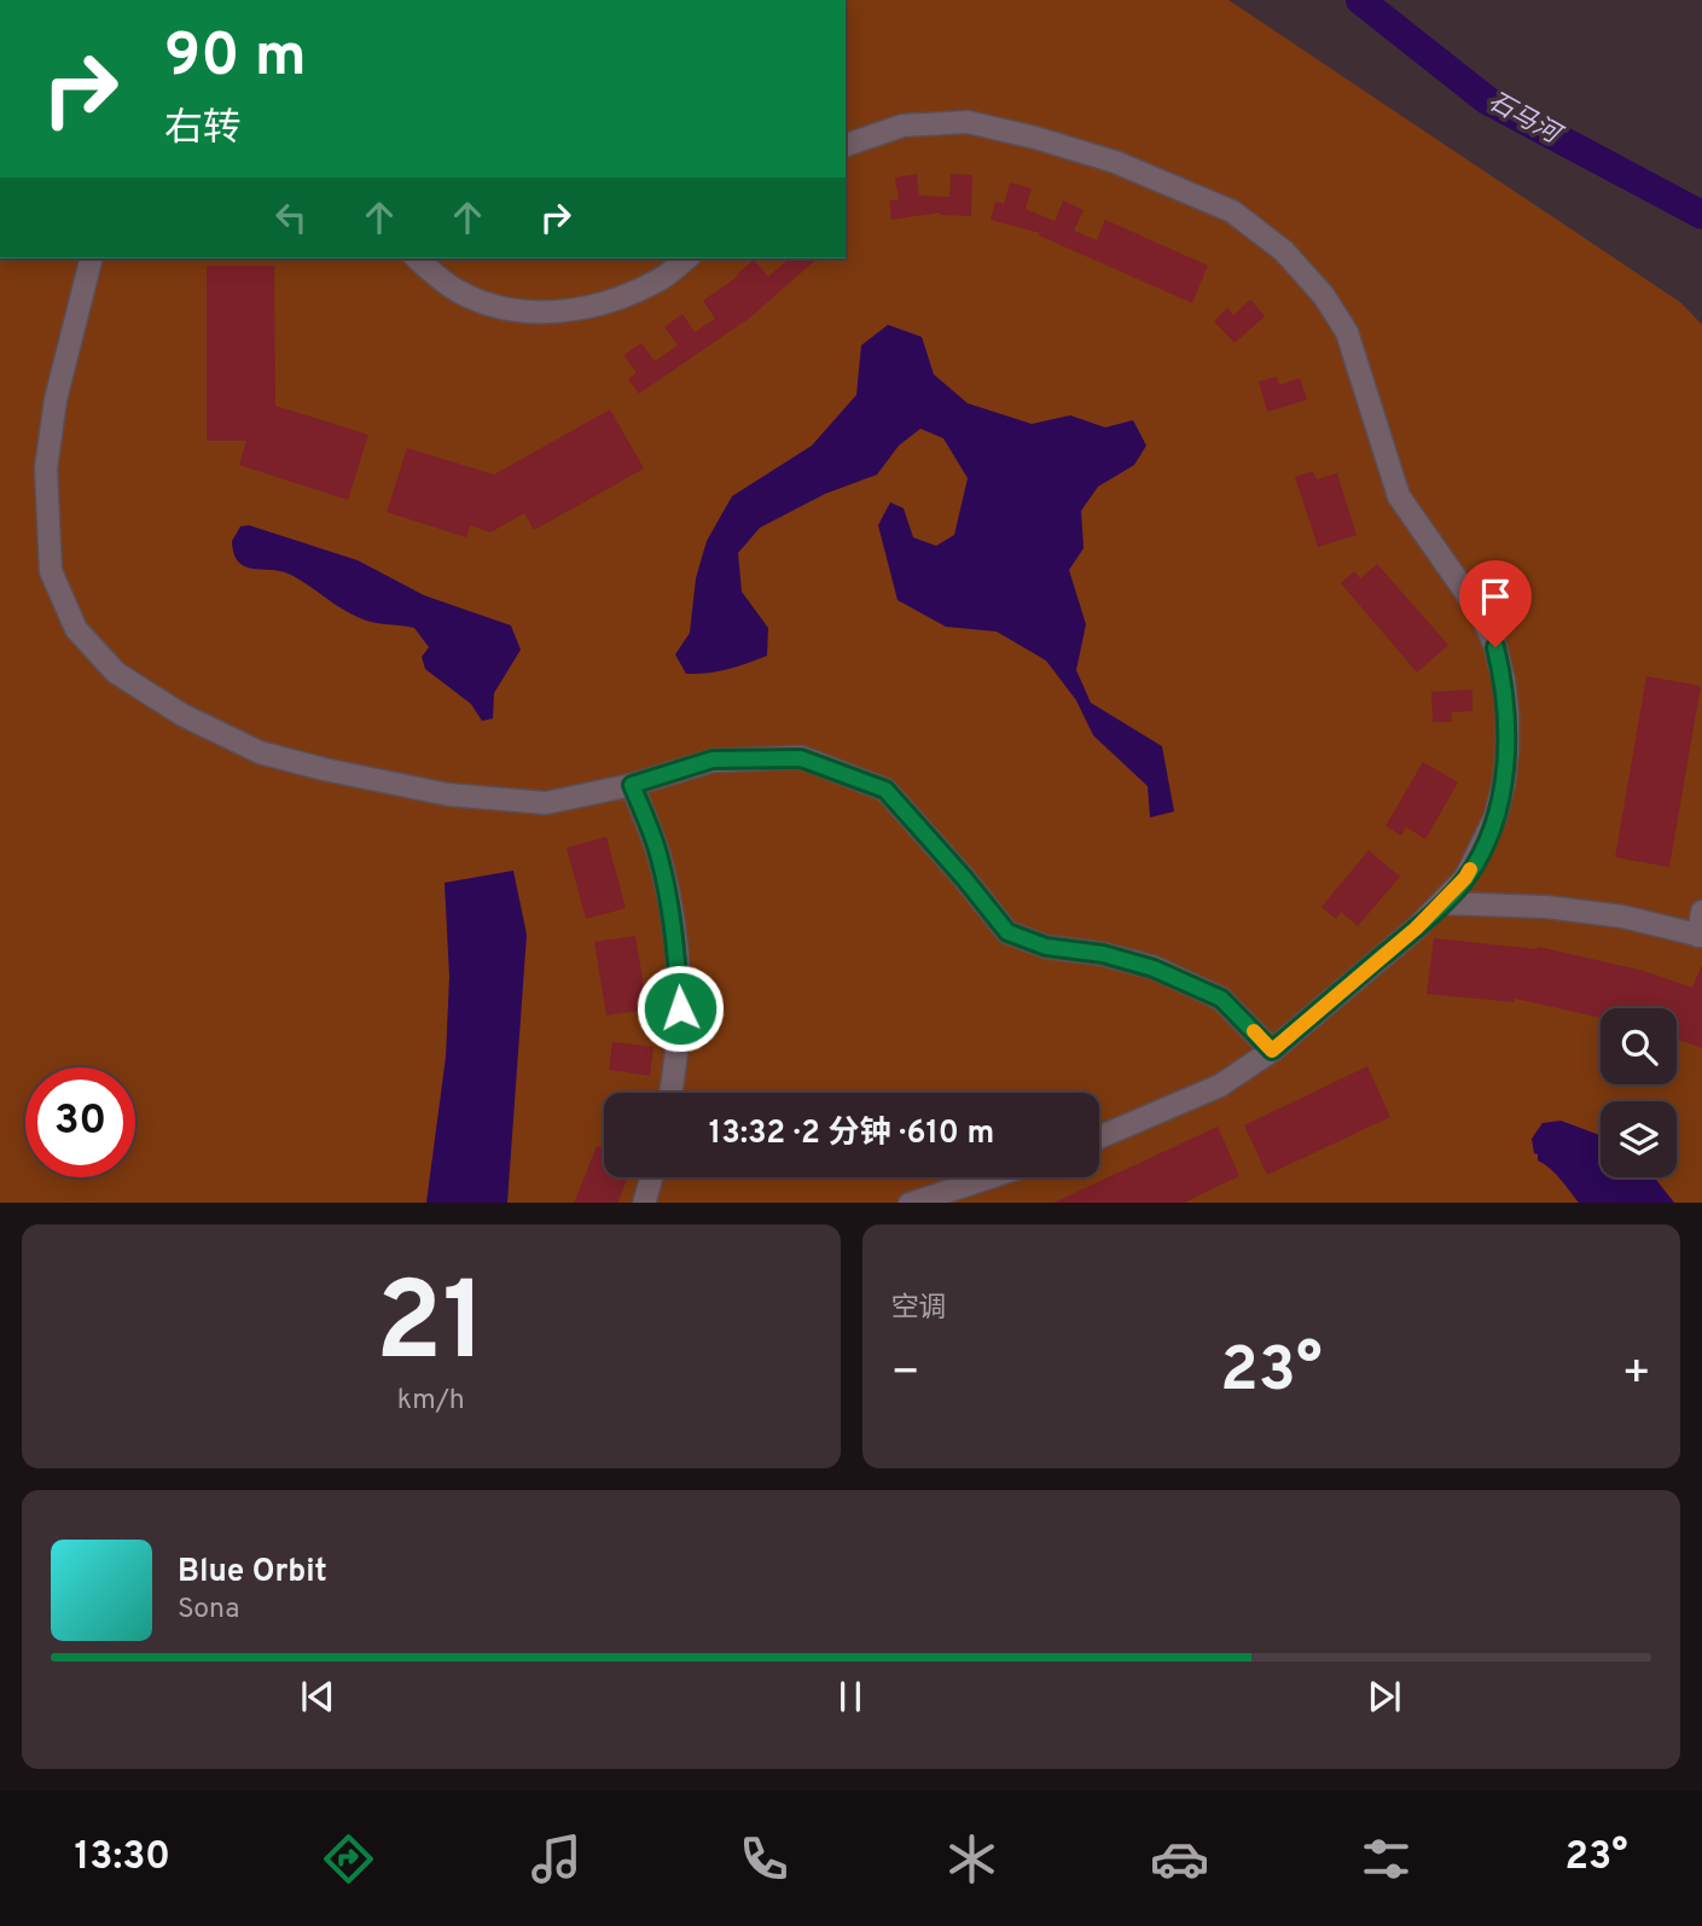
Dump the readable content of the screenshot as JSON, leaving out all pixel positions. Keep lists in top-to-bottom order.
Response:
{
  "water": ["石马河"],
  "page": {
    "turn": ["90 m", "右转"],
    "limit": "30",
    "trip": "13:32 · 2 分钟 · 610 m",
    "tile": [
      ["21", "km/h"],
      "空调"
    ],
    "heat": ["−", "23°", "+"],
    "song": ["Blue Orbit", "Sona"],
    "tabs": ["13:30", "23°"]
  }
}
